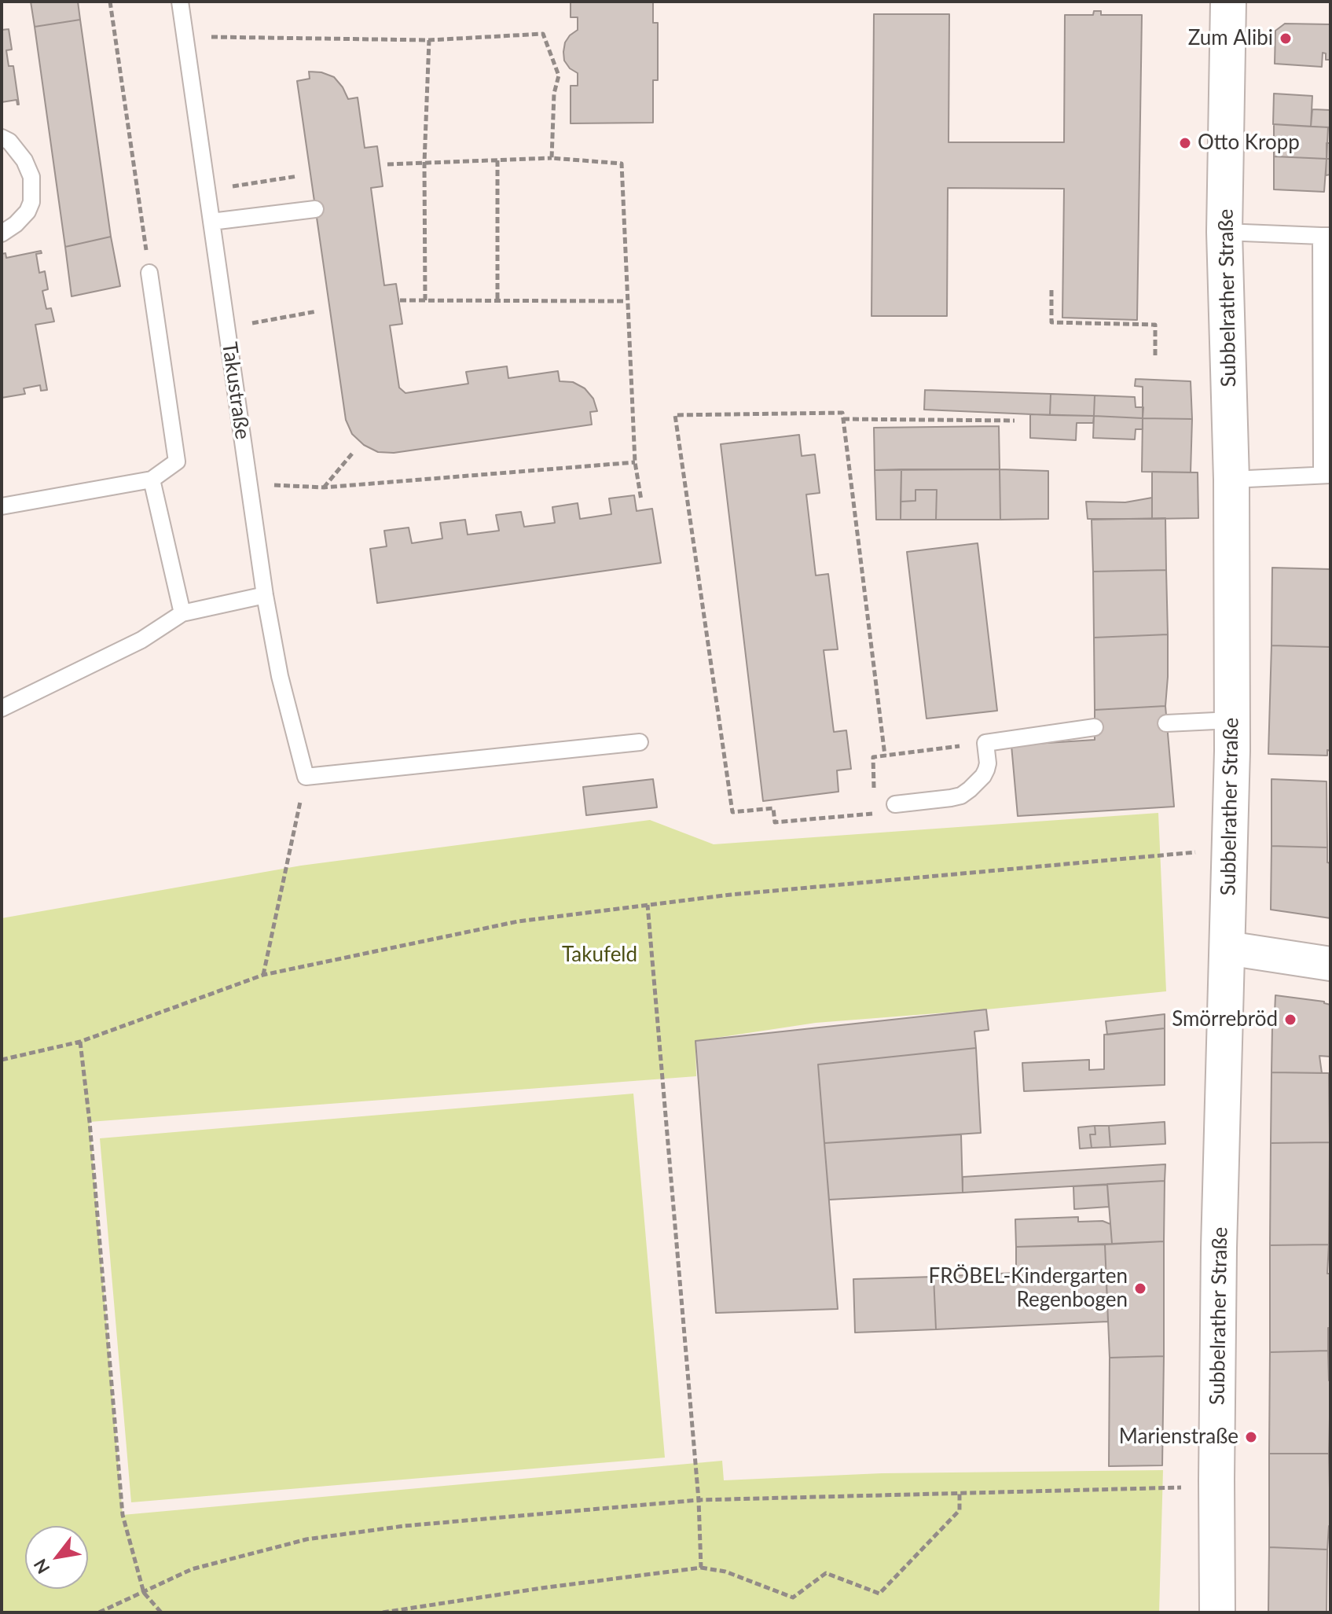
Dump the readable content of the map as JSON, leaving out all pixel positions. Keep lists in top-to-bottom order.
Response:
{
  "streets": {
    "main road": ["Subbelrather Straße"],
    "lane": ["Takustraße"]
  },
  "parks": ["Takufeld"],
  "places": [
    "Zum Alibi",
    "Otto Kropp",
    "Smörrebröd",
    "FRÖBEL-Kindergarten Regenbogen",
    "Marienstraße"
  ],
  "north": "bottom left"
}
